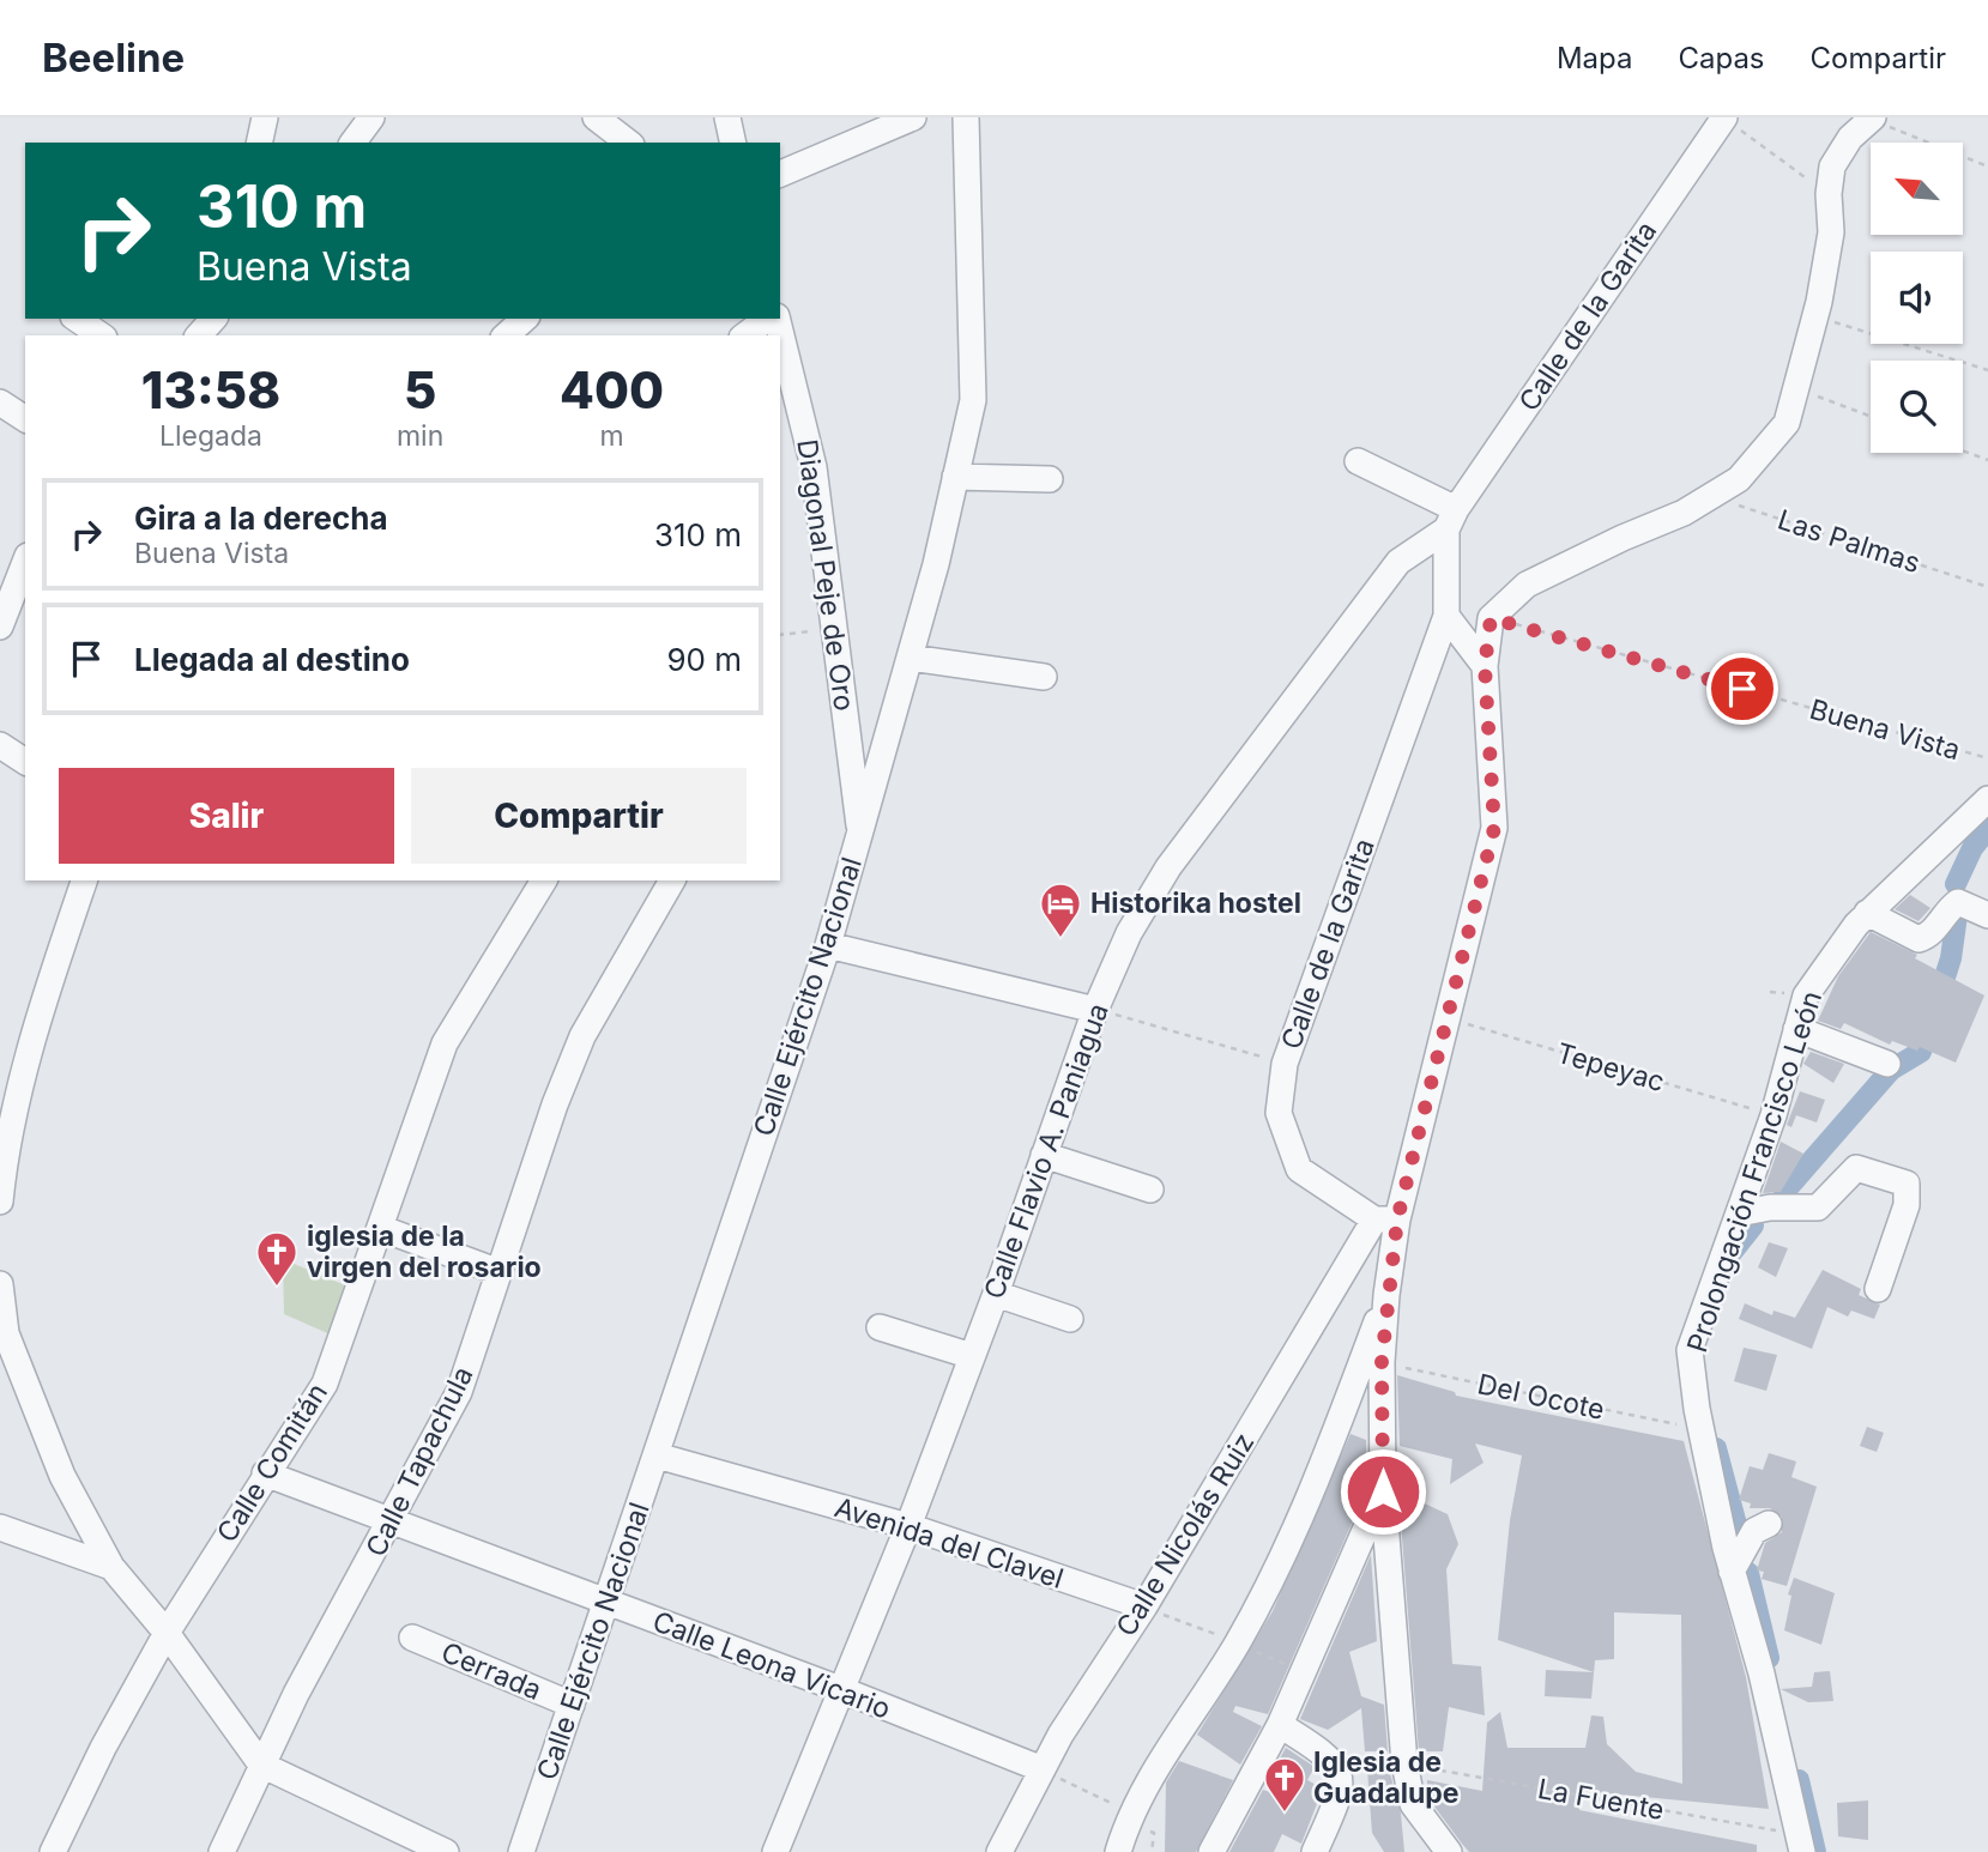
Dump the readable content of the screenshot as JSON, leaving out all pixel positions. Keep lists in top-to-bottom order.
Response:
{
  "streets": {
    "street": [
      "Calle de la Garita",
      "Diagonal Peje de Oro",
      "Calle Ejército Nacional",
      "Calle Flavio A. Paniagua",
      "Prolongación Francisco León",
      "Calle Tapachula",
      "Calle Comitán",
      "Calle Nicolás Ruiz",
      "Avenida del Clavel",
      "Calle Leona Vicario",
      "Cerrada"
    ],
    "path": [
      "Las Palmas",
      "Buena Vista",
      "Tepeyac",
      "Del Ocote",
      "La Fuente"
    ]
  },
  "crossings": [
    ["Calle de la Garita", "Calle Flavio A. Paniagua"],
    ["Calle de la Garita", "Calle Nicolás Ruiz"],
    ["Diagonal Peje de Oro", "Calle Ejército Nacional"],
    ["Calle Ejército Nacional", "Avenida del Clavel"],
    ["Calle Ejército Nacional", "Calle Leona Vicario"],
    ["Calle Ejército Nacional", "Cerrada"],
    ["Tepeyac", "Prolongación Francisco León"],
    ["Calle Flavio A. Paniagua", "Avenida del Clavel"],
    ["Calle Flavio A. Paniagua", "Calle Leona Vicario"],
    ["Prolongación Francisco León", "Del Ocote"],
    ["Prolongación Francisco León", "La Fuente"],
    ["Calle Tapachula", "Calle Leona Vicario"],
    ["Calle Comitán", "Calle Leona Vicario"],
    ["Calle Nicolás Ruiz", "Avenida del Clavel"],
    ["Calle Nicolás Ruiz", "Calle Leona Vicario"]
  ],
  "places": {
    "hotel": ["Historika hostel"],
    "church": ["iglesia de la virgen del rosario", "Iglesia de Guadalupe"]
  },
  "north": "top left",
  "page": {
    "header": "Beeline",
    "nav": ["Mapa", "Capas", "Compartir"],
    "turn": ["310 m", "Buena Vista"],
    "eta": [
      "13:58",
      "Llegada",
      "5",
      "min",
      "400",
      "m"
    ],
    "list": [
      {
        "name": "Gira a la derecha",
        "note": "Buena Vista",
        "value": "310 m"
      },
      {
        "name": "Llegada al destino",
        "value": "90 m"
      }
    ],
    "buttons": ["Salir", "Compartir"]
  }
}
